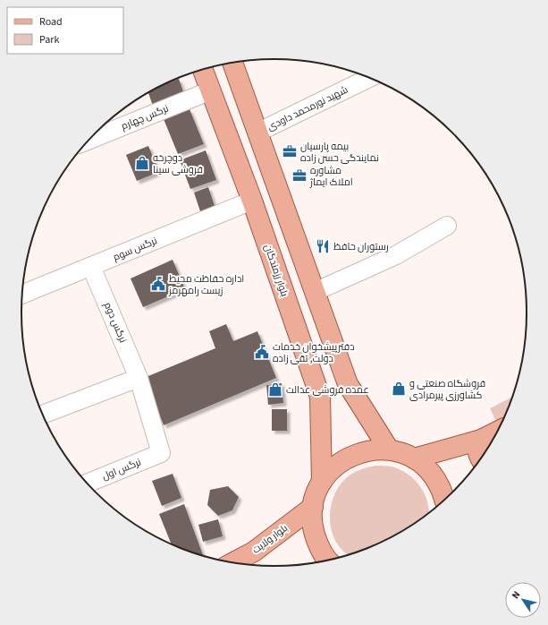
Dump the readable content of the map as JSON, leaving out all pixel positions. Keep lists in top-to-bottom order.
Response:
{
  "streets": {
    "main road": ["بلوار رزمندگان", "بلوار ولایت"],
    "street": [
      "شهید نورمحمد داودی",
      "نرگس چهارم",
      "نرگس سوم",
      "نرگس دوم",
      "نرگس اول"
    ]
  },
  "crossings": [
    ["نرگس چهارم", "بلوار رزمندگان"],
    ["نرگس سوم", "بلوار رزمندگان"],
    ["نرگس سوم", "نرگس دوم"],
    ["نرگس دوم", "نرگس اول"]
  ],
  "places": {
    "office": ["بیمه پارسیان نمایندگی حسن زاده", "مشاور‌ه املاک ایماژ"],
    "shop": ["دوچرخه فروشی سینا", "فروشگاه صنعتی و کشاورزی پیرمرادی", "عمده فروشی عدالت"],
    "restaurant": ["رستوران حافظ"],
    "public building": ["اداره حفاظت محیط زیست رامهرمز", "دفترپیشخوان خدمات دولت, تقی زاده"]
  },
  "legend": ["Road", "Park"],
  "north": "top left"
}
